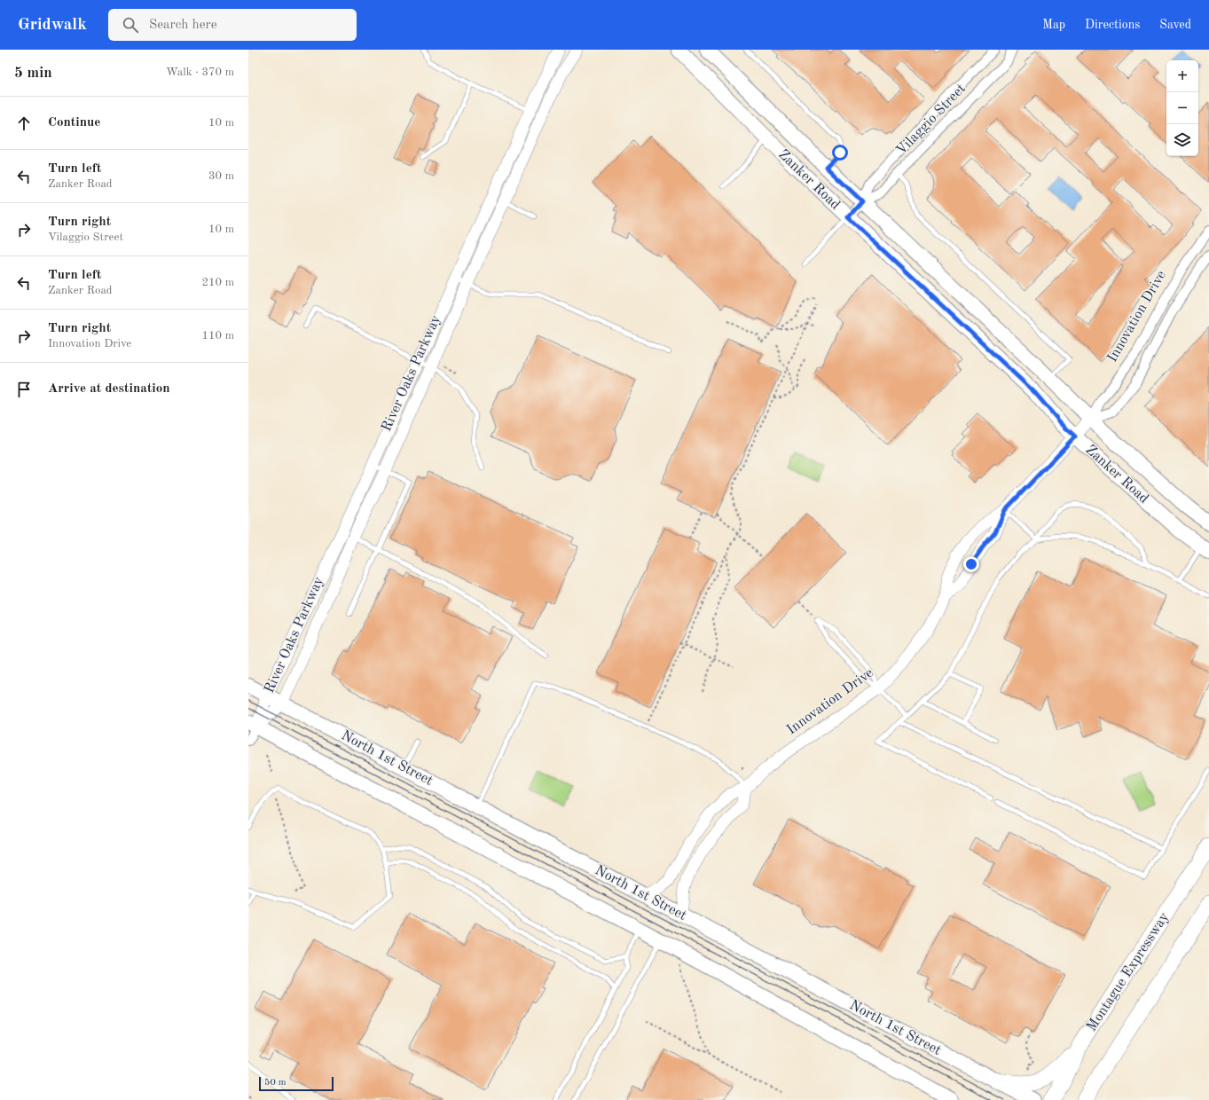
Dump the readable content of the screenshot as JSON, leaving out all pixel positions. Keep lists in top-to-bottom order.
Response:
{
  "streets": {
    "highway": ["Montague Expressway"],
    "main road": ["Zanker Road", "North 1st Street"],
    "street": ["Vilaggio Street", "Innovation Drive", "River Oaks Parkway"]
  },
  "crossings": [
    ["Vilaggio Street", "Zanker Road"],
    ["Zanker Road", "Innovation Drive"],
    ["Innovation Drive", "North 1st Street"],
    ["River Oaks Parkway", "North 1st Street"]
  ],
  "scale_bar": "50 m",
  "page": {
    "header": "Gridwalk",
    "search": "Search here",
    "nav": ["Map", "Directions", "Saved"],
    "heading": ["5 min", "Walk · 370 m"],
    "map_buttons": ["+", "−"],
    "list": [
      ["Continue", "10 m"],
      ["Turn left", "Zanker Road", "30 m"],
      ["Turn right", "Vilaggio Street", "10 m"],
      ["Turn left", "Zanker Road", "210 m"],
      ["Turn right", "Innovation Drive", "110 m"],
      "Arrive at destination"
    ],
    "scale": "50 m"
  }
}
